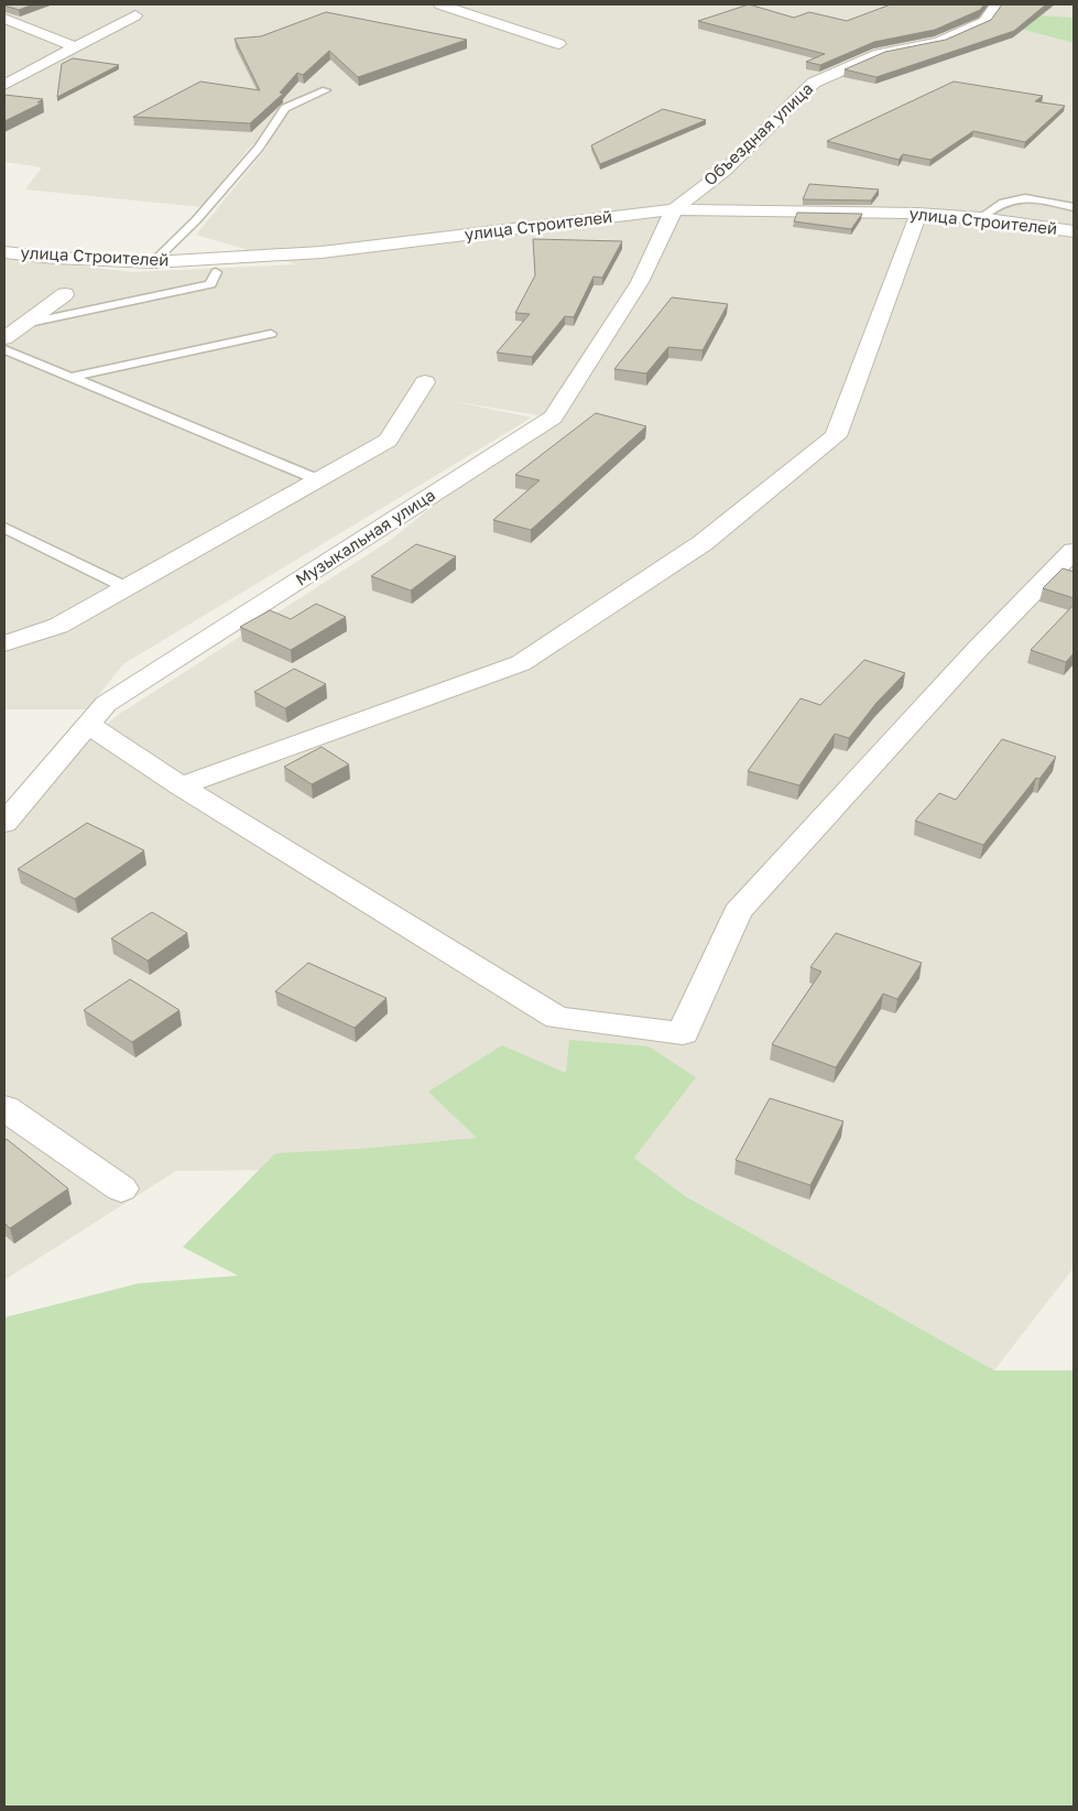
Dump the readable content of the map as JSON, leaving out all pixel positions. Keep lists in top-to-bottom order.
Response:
{
  "streets": {
    "street": ["Объездная улица", "улица Строителей", "Музыкальная улица"]
  },
  "crossings": [
    ["Объездная улица", "улица Строителей"],
    ["Объездная улица", "Музыкальная улица"],
    ["улица Строителей", "Музыкальная улица"]
  ]
}
